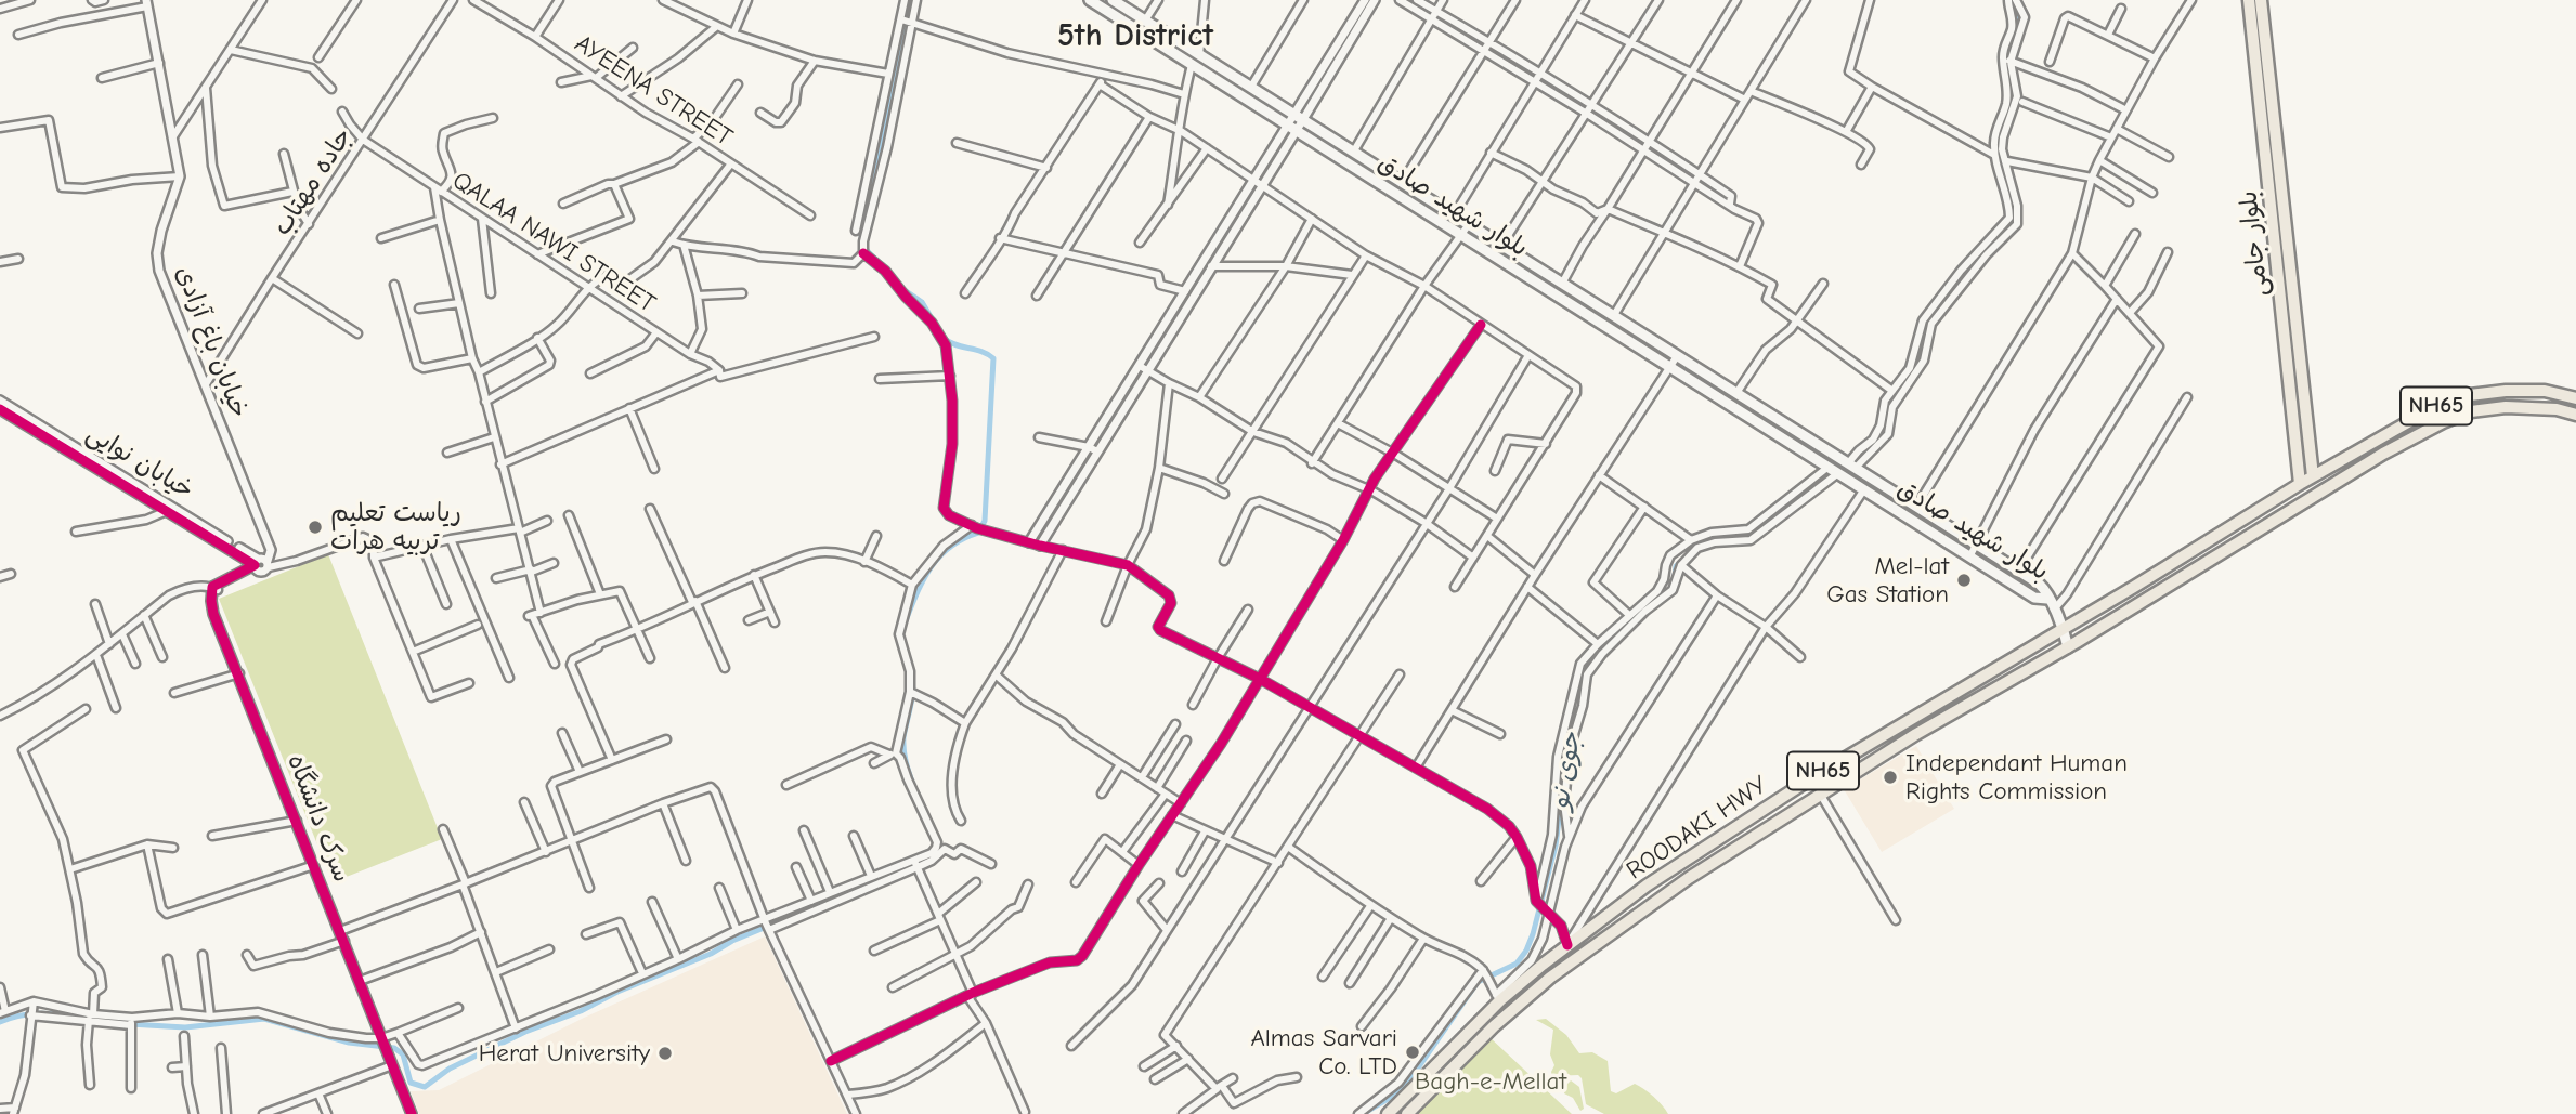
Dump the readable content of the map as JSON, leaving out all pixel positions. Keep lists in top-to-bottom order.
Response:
{
  "streets": {
    "highway": ["بلوار جامی", "NH65", "ROODAKI HWY"],
    "main road": ["بلوار شهید صادق"],
    "street": [
      "AYEENA STREET",
      "جاده مهتاب",
      "QALAA NAWI STREET",
      "خیابان باغ آزادی",
      "خیابان نوایی",
      "سرک دانشگاه"
    ]
  },
  "crossings": [
    ["جاده مهتاب", "QALAA NAWI STREET"],
    ["جاده مهتاب", "خیابان باغ آزادی"],
    ["بلوار جامی", "NH65"],
    ["بلوار جامی", "ROODAKI HWY"],
    ["NH65", "ROODAKI HWY"]
  ],
  "districts": ["5th District"],
  "water": ["جوی نو"],
  "parks": ["Bagh-e-Mellat"],
  "places": [
    "ریاست تعلیم تربیه هرات",
    "Mel-lat Gas Station",
    "Independant Human Rights Commission",
    "Almas Sarvari Co. LTD",
    "Herat University"
  ]
}
